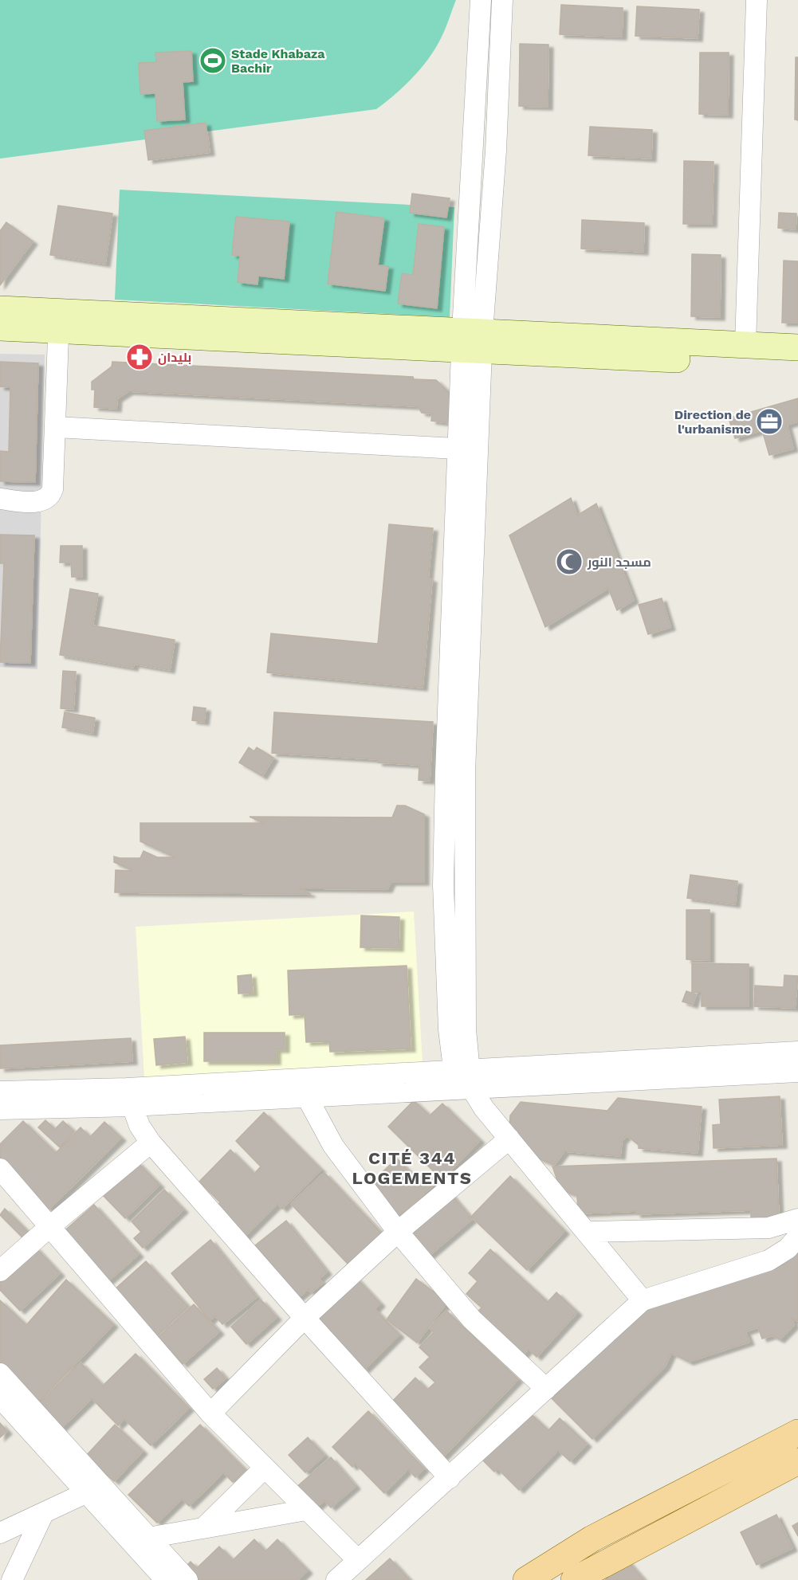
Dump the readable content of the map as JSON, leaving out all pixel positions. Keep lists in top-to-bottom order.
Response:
{
  "districts": ["CITÉ 344 LOGEMENTS"],
  "places": {
    "sports": ["Stade Khabaza Bachir"],
    "pharmacy": ["بليدان"],
    "office": ["Direction de l'urbanisme"],
    "mosque": ["مسجد النور"]
  }
}
